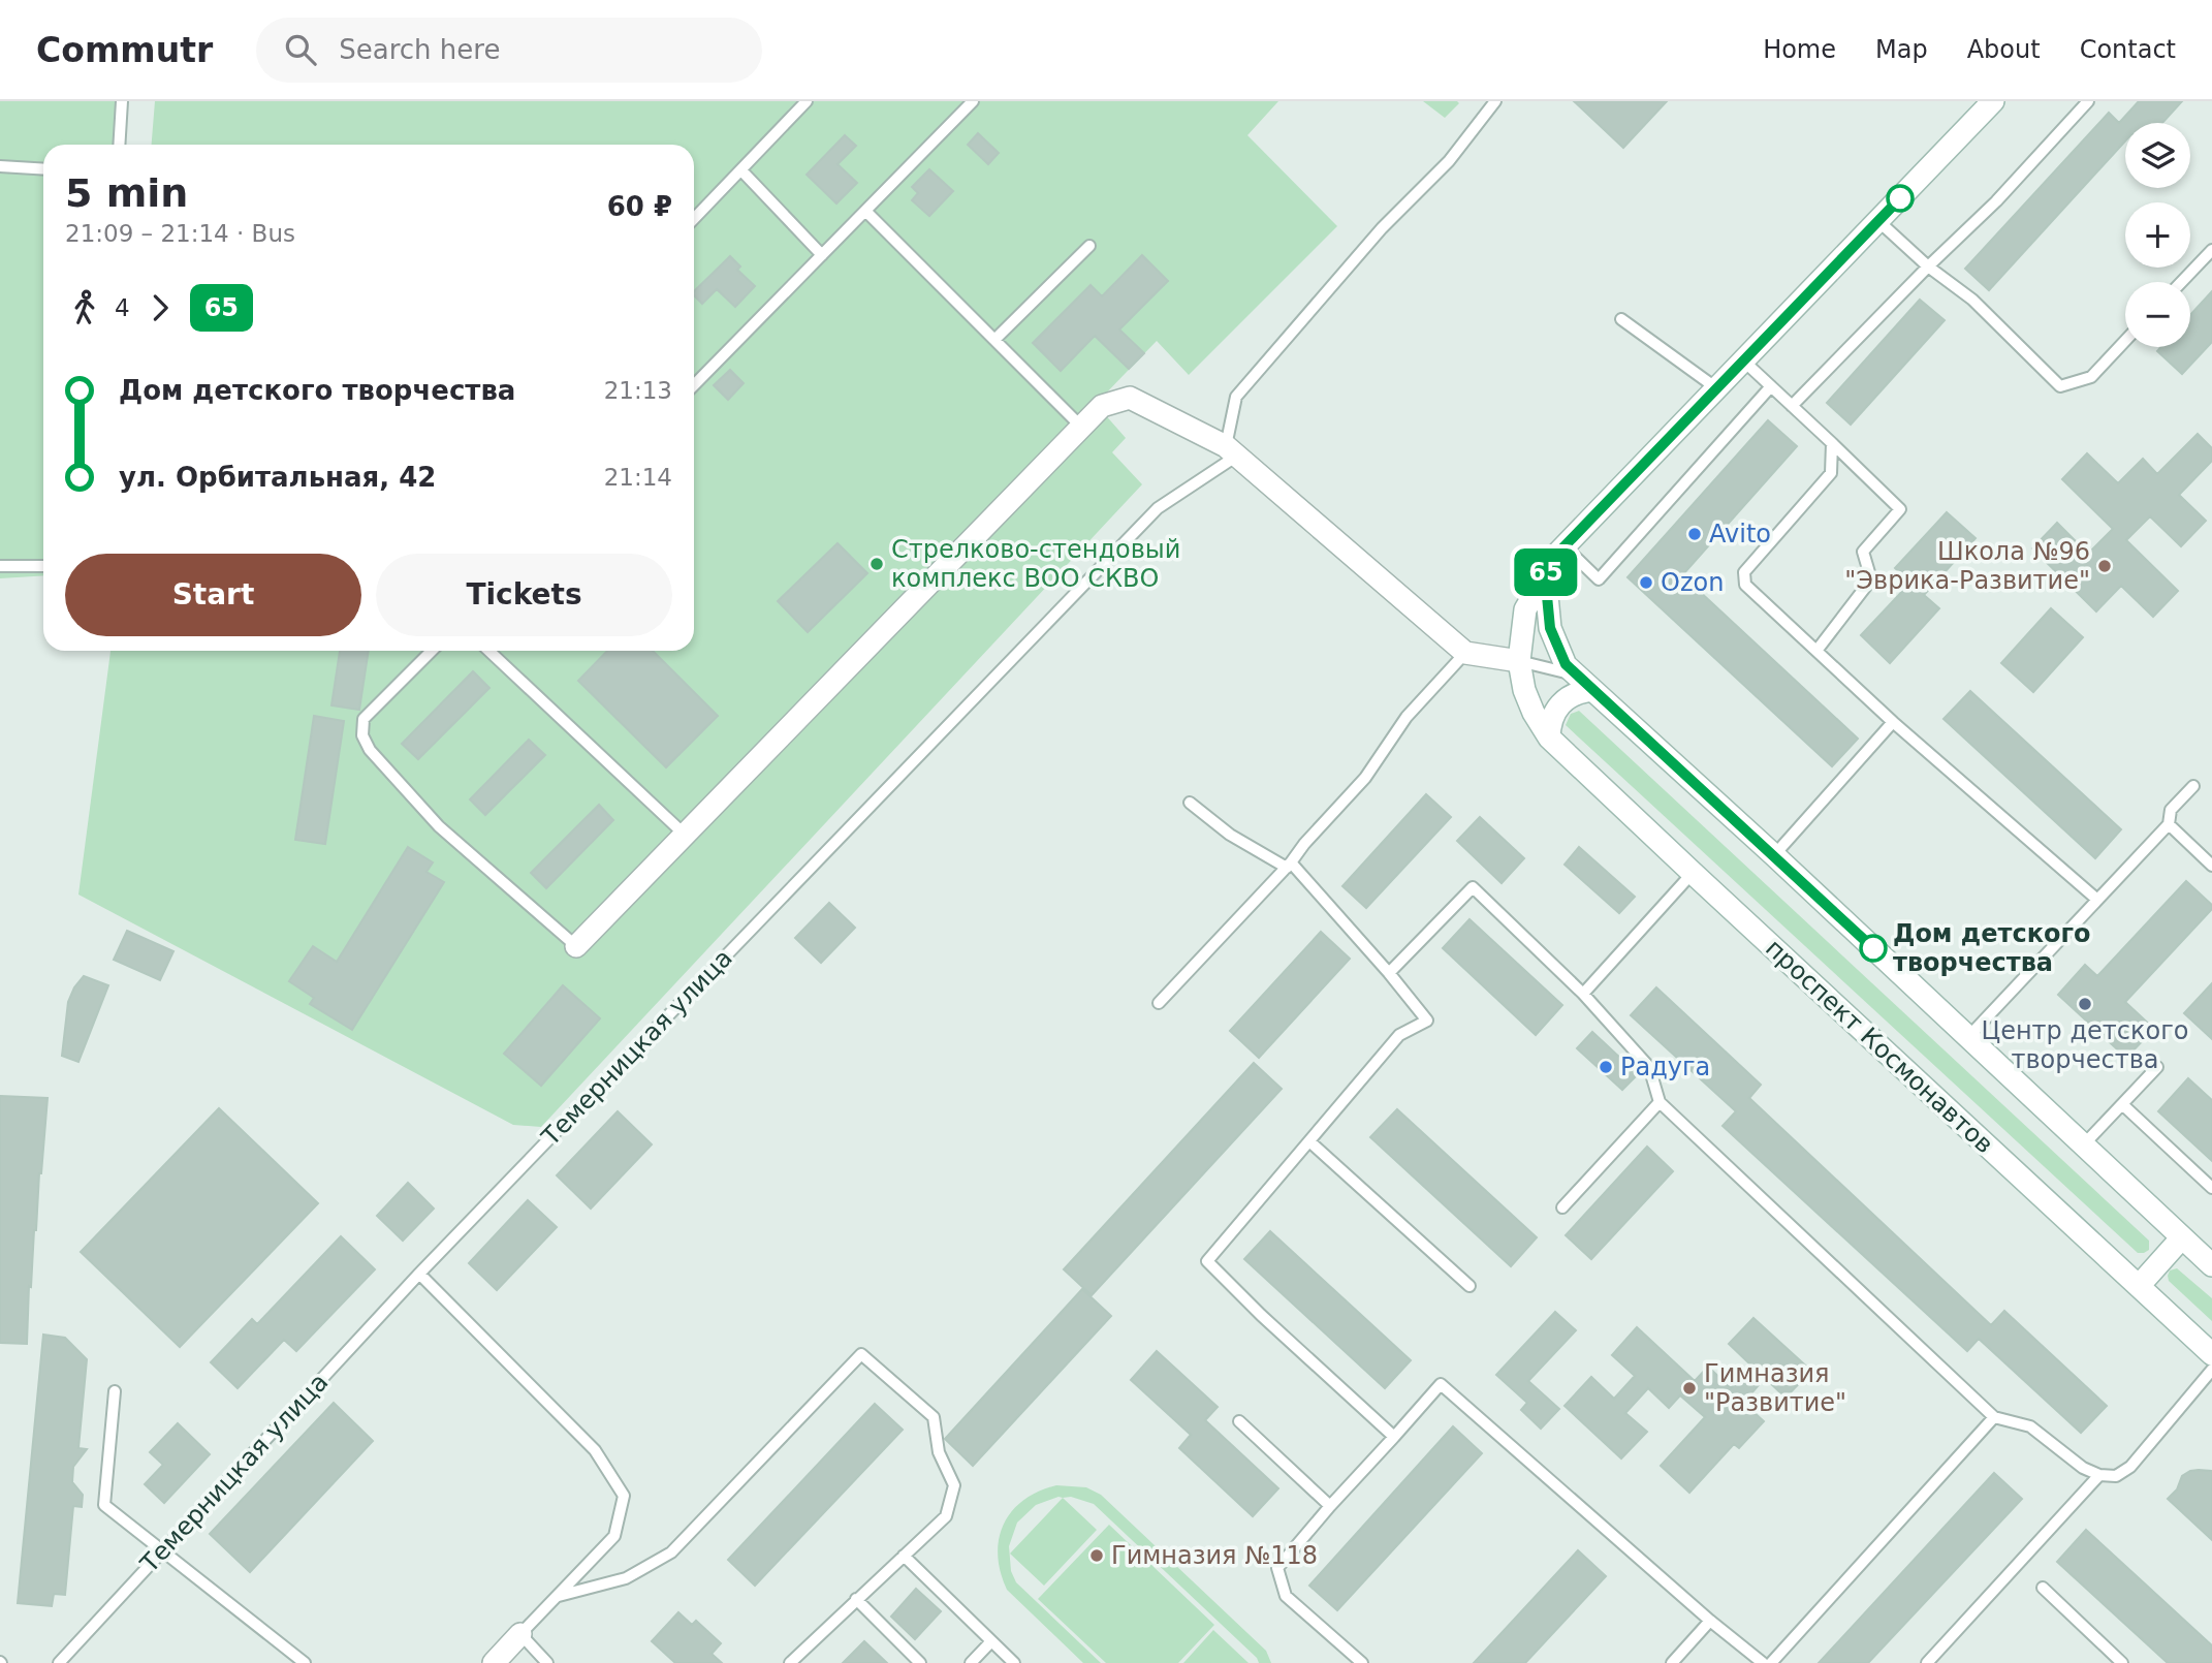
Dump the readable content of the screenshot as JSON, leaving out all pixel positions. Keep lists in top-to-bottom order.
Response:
{
  "streets": {
    "main road": ["проспект Космонавтов"],
    "lane": ["Темерницкая улица"]
  },
  "places": [
    "Avito",
    "Стрелково-стендовый комплекс ВОО СКВО",
    "Школа №96 \"Эврика-Развитие\"",
    "Ozon",
    "Дом детского творчества",
    "Центр детского творчества",
    "Радуга",
    "Гимназия \"Развитие\"",
    "Гимназия №118"
  ],
  "lines": ["bus line 65"],
  "page": {
    "header": "Commutr",
    "search": "Search here",
    "nav": [
      "Home",
      "Map",
      "About",
      "Contact"
    ],
    "on_map": "65",
    "map_buttons": ["+", "−"],
    "heading": ["5 min", "21:09 – 21:14 · Bus", "60 ₽"],
    "legs": ["4", "65"],
    "list": [
      {
        "name": "Дом детского творчества",
        "value": "21:13"
      },
      {
        "name": "ул. Орбитальная, 42",
        "value": "21:14"
      }
    ],
    "buttons": ["Start", "Tickets"]
  }
}
